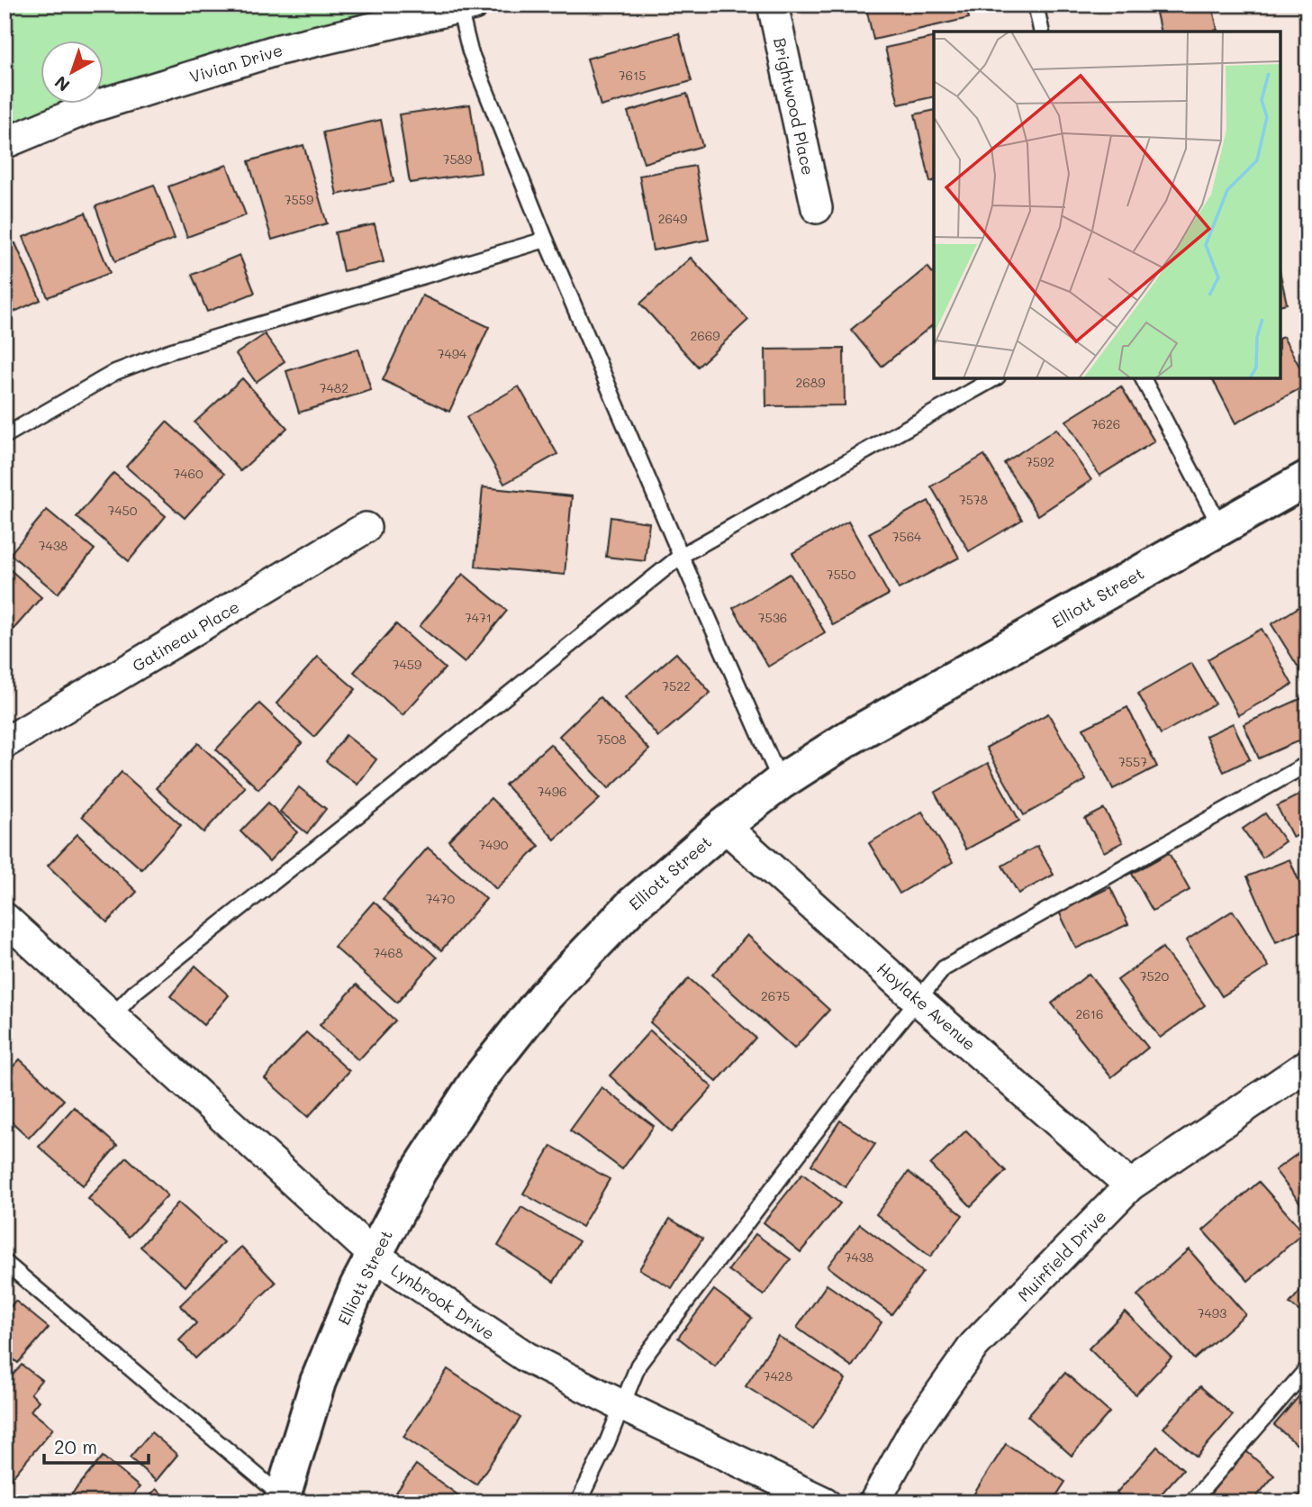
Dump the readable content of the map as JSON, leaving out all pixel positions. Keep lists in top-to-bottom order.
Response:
{
  "streets": {
    "street": [
      "Vivian Drive",
      "Brightwood Place",
      "Elliott Street",
      "Gatineau Place",
      "Hoylake Avenue",
      "Muirfield Drive",
      "Lynbrook Drive"
    ]
  },
  "crossings": [
    ["Elliott Street", "Hoylake Avenue"],
    ["Elliott Street", "Lynbrook Drive"],
    ["Hoylake Avenue", "Muirfield Drive"]
  ],
  "house_numbers": [
    "7615",
    "7589",
    "7559",
    "2649",
    "2669",
    "7494",
    "2689",
    "7482",
    "7626",
    "7592",
    "7460",
    "7578",
    "7450",
    "7564",
    "7438",
    "7550",
    "7471",
    "7536",
    "7459",
    "7522",
    "7508",
    "7557",
    "7496",
    "7490",
    "7470",
    "7468",
    "7520",
    "2675",
    "2616",
    "7438",
    "7493",
    "7428"
  ],
  "scale_bar": "20 m",
  "north": "bottom left"
}
